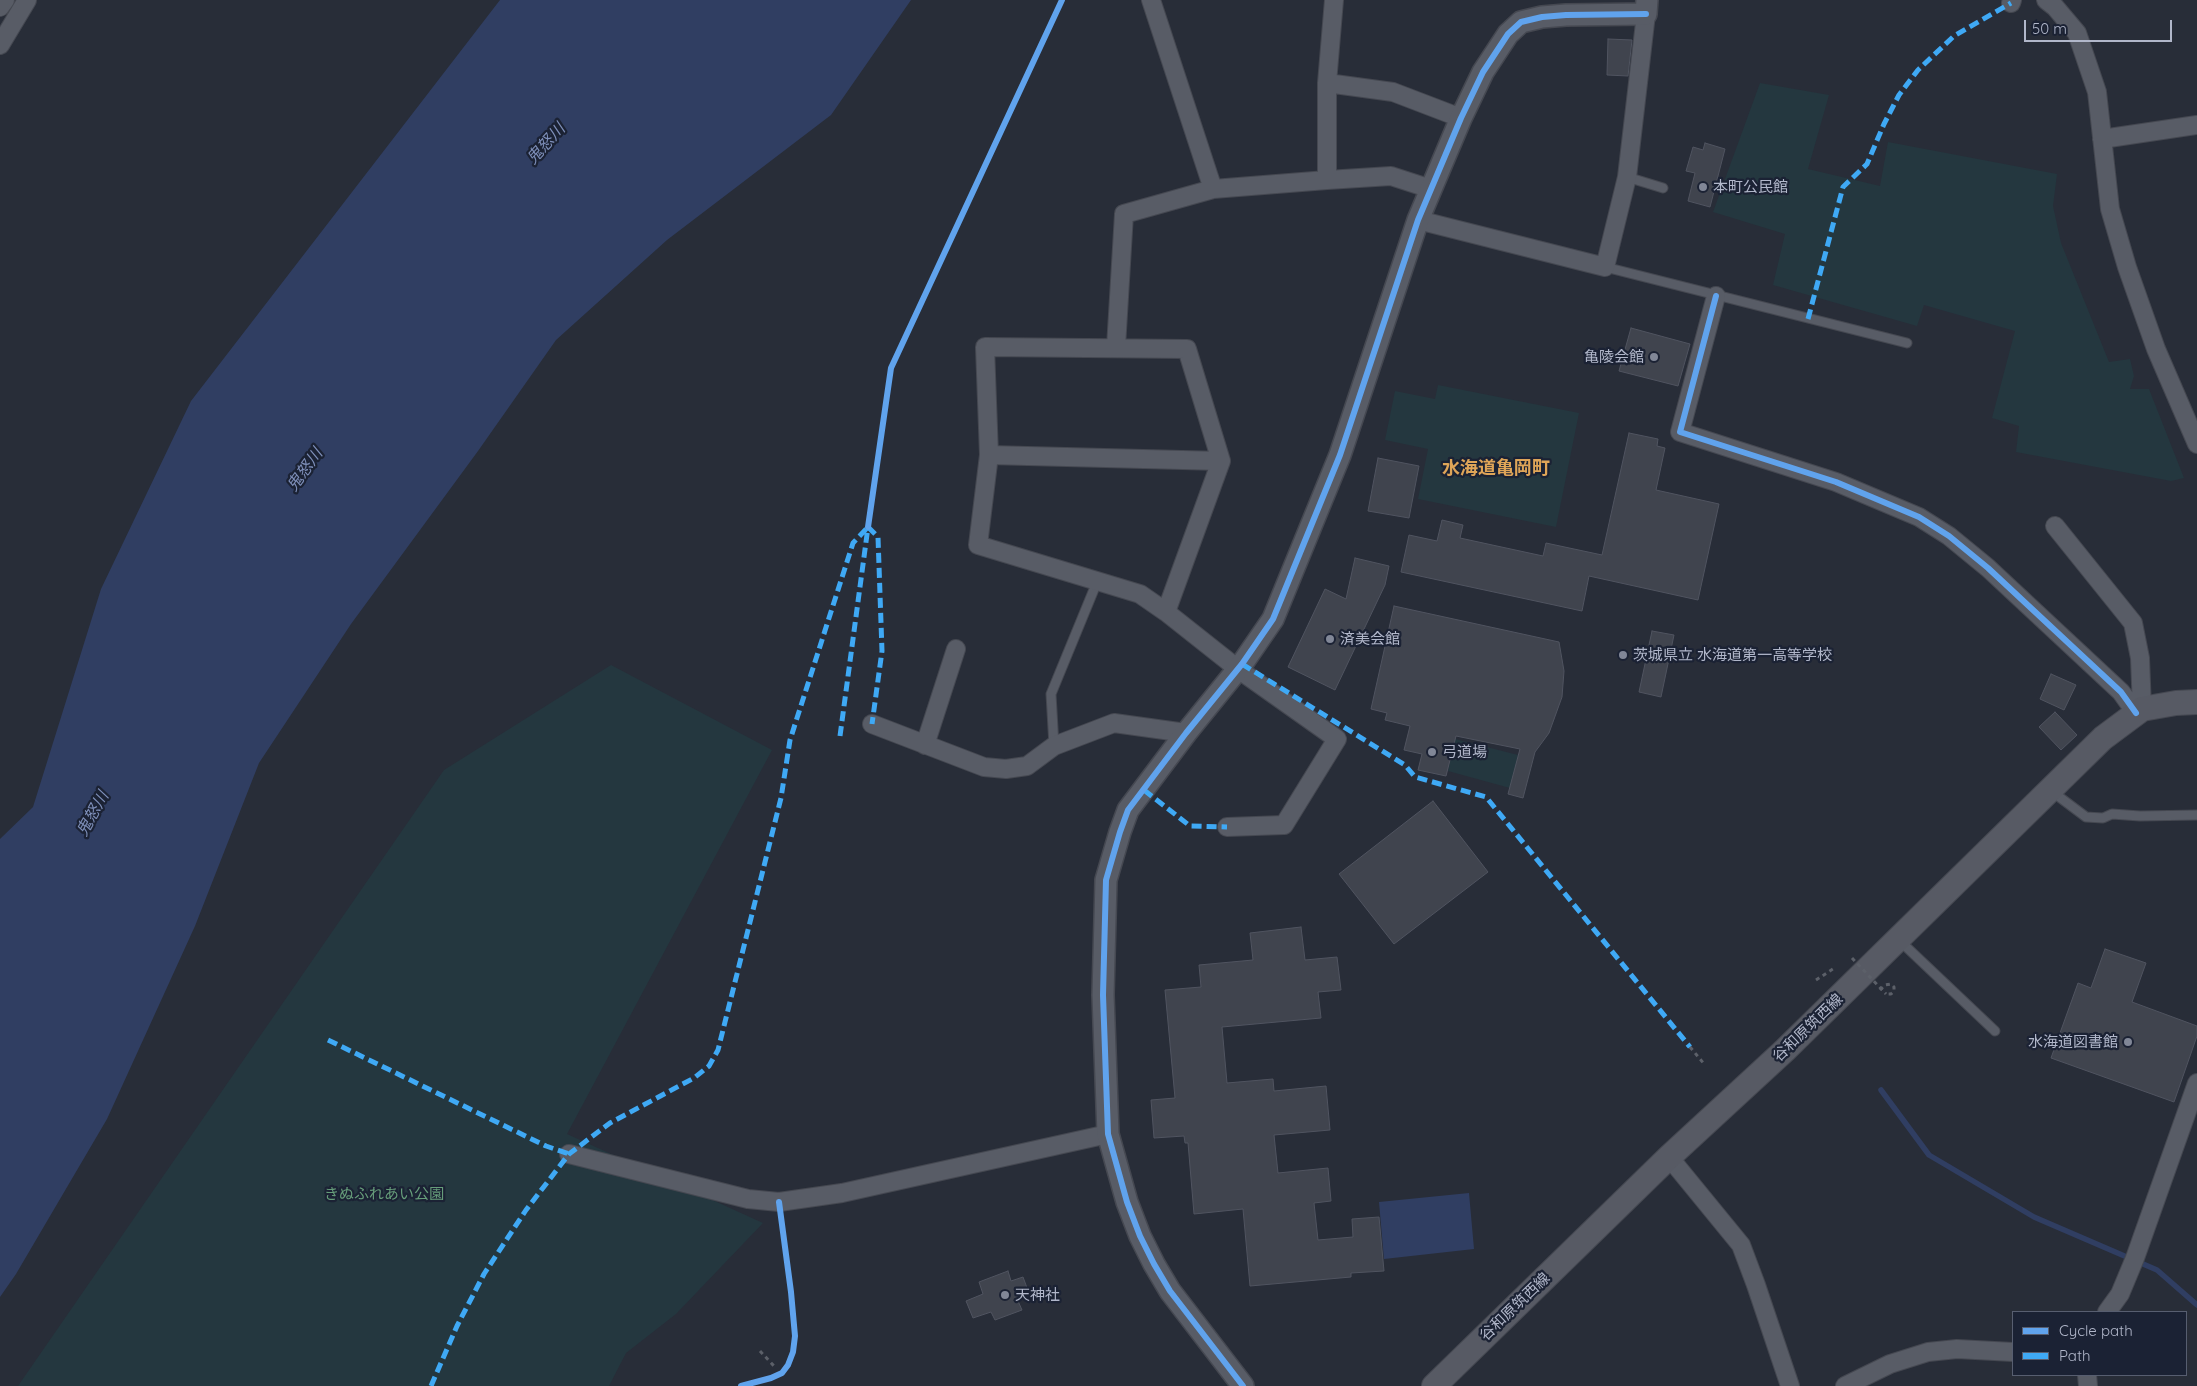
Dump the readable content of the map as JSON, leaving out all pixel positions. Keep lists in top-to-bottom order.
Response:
{
  "streets": {
    "main road": ["谷和原筑西線"]
  },
  "districts": ["水海道亀岡町"],
  "water": ["鬼怒川"],
  "parks": ["きぬふれあい公園"],
  "places": [
    "本町公民館",
    "亀陵会館",
    "済美会館",
    "茨城県立 水海道第一高等学校",
    "弓道場",
    "水海道図書館",
    "天神社"
  ],
  "legend": ["Cycle path", "Path"],
  "scale_bar": "50 m"
}
